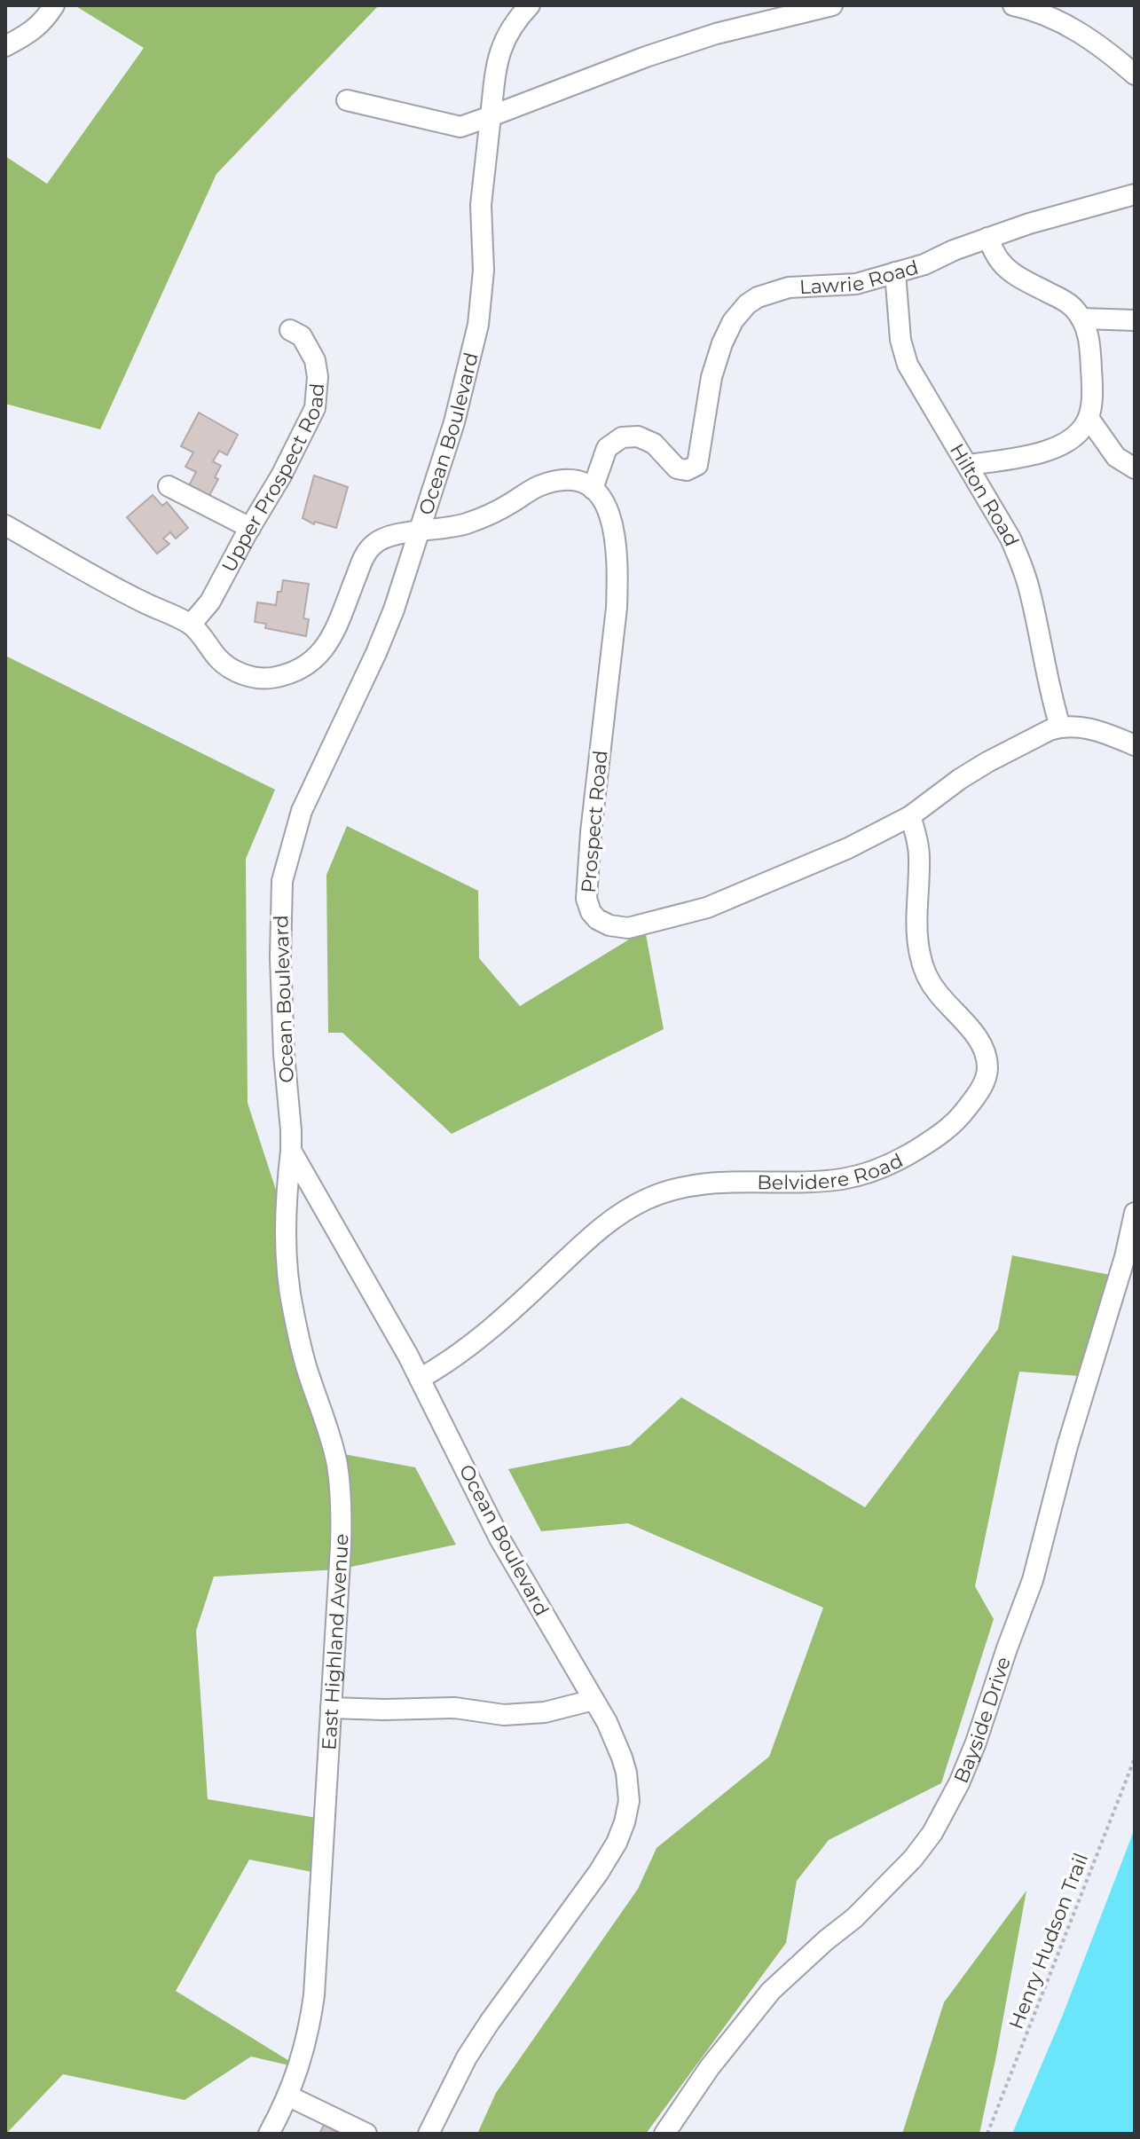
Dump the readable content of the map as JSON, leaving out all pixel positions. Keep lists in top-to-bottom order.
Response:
{
  "streets": {
    "street": [
      "Lawrie Road",
      "Ocean Boulevard",
      "Upper Prospect Road",
      "Hilton Road",
      "Prospect Road",
      "Belvidere Road",
      "East Highland Avenue",
      "Bayside Drive"
    ],
    "path": ["Henry Hudson Trail"]
  },
  "crossings": [
    ["Lawrie Road", "Hilton Road"],
    ["Lawrie Road", "Prospect Road"],
    ["Ocean Boulevard", "Belvidere Road"],
    ["Ocean Boulevard", "East Highland Avenue"],
    ["Hilton Road", "Prospect Road"],
    ["Prospect Road", "Belvidere Road"]
  ]
}
